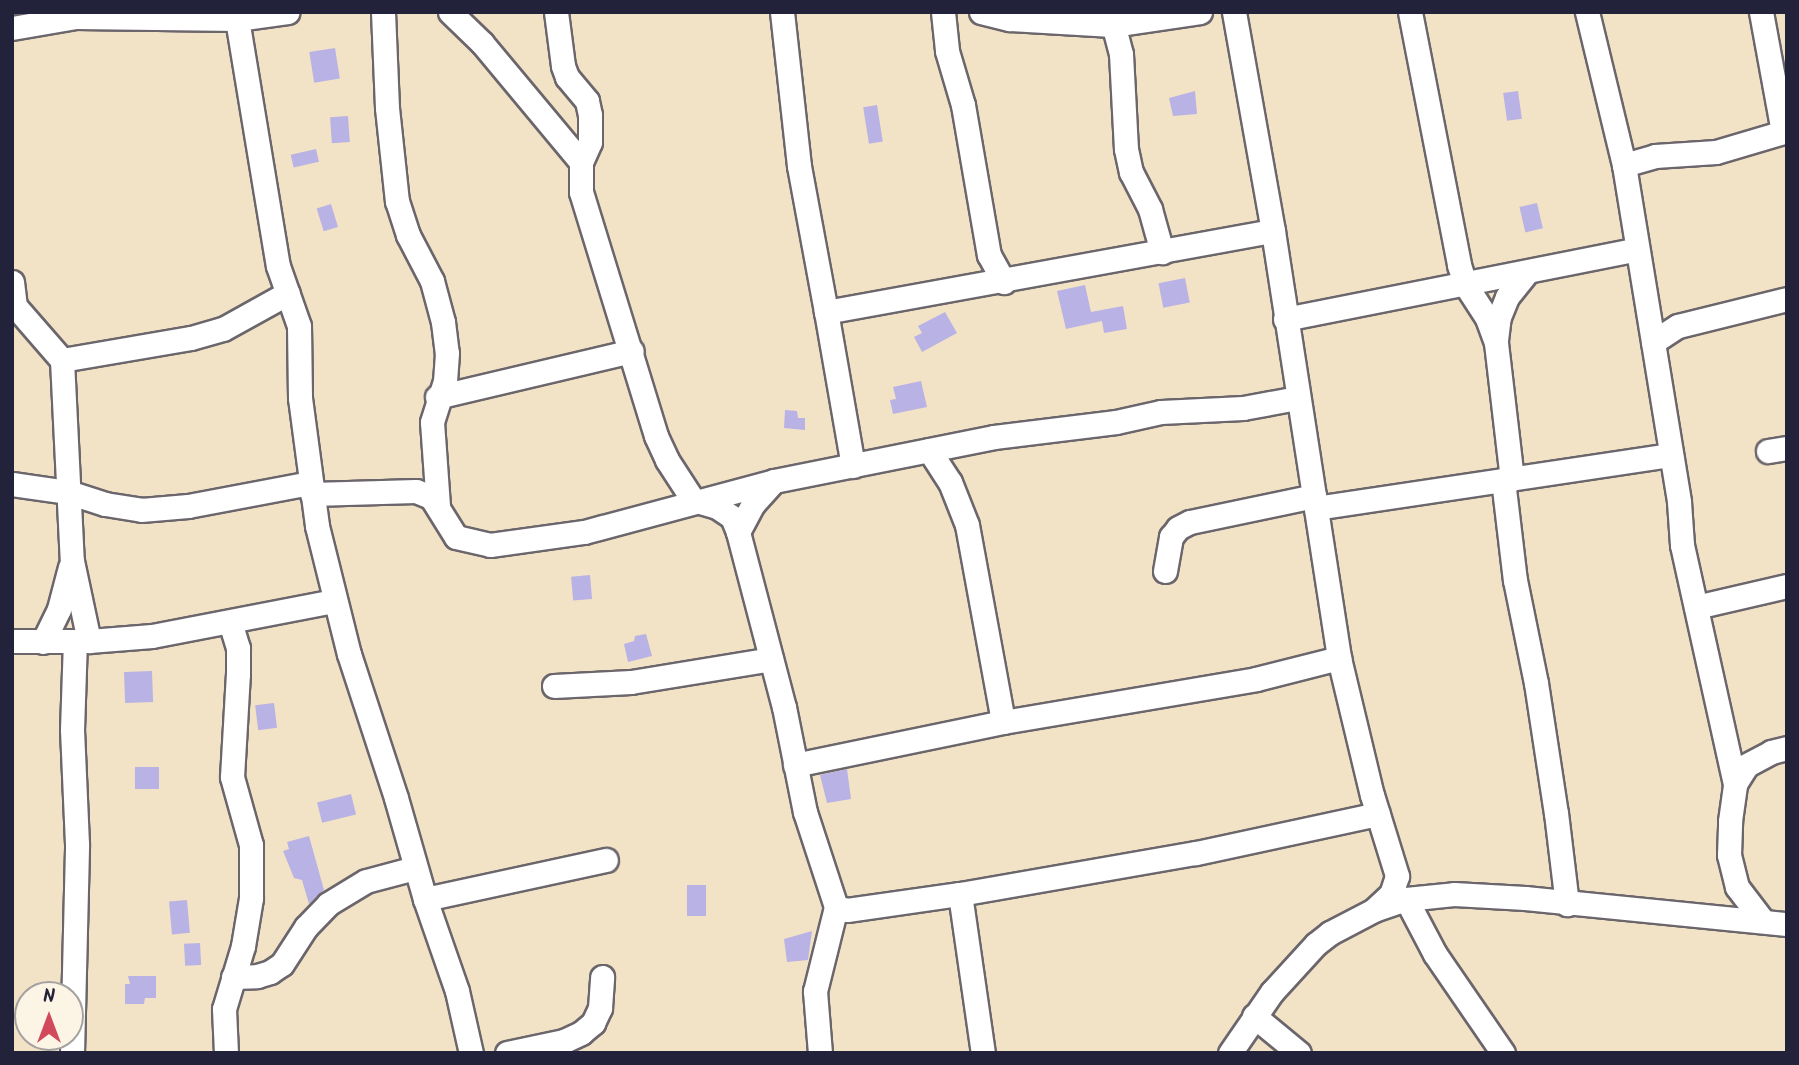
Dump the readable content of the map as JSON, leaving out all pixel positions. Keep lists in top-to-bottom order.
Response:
{
  "north": "top"
}
